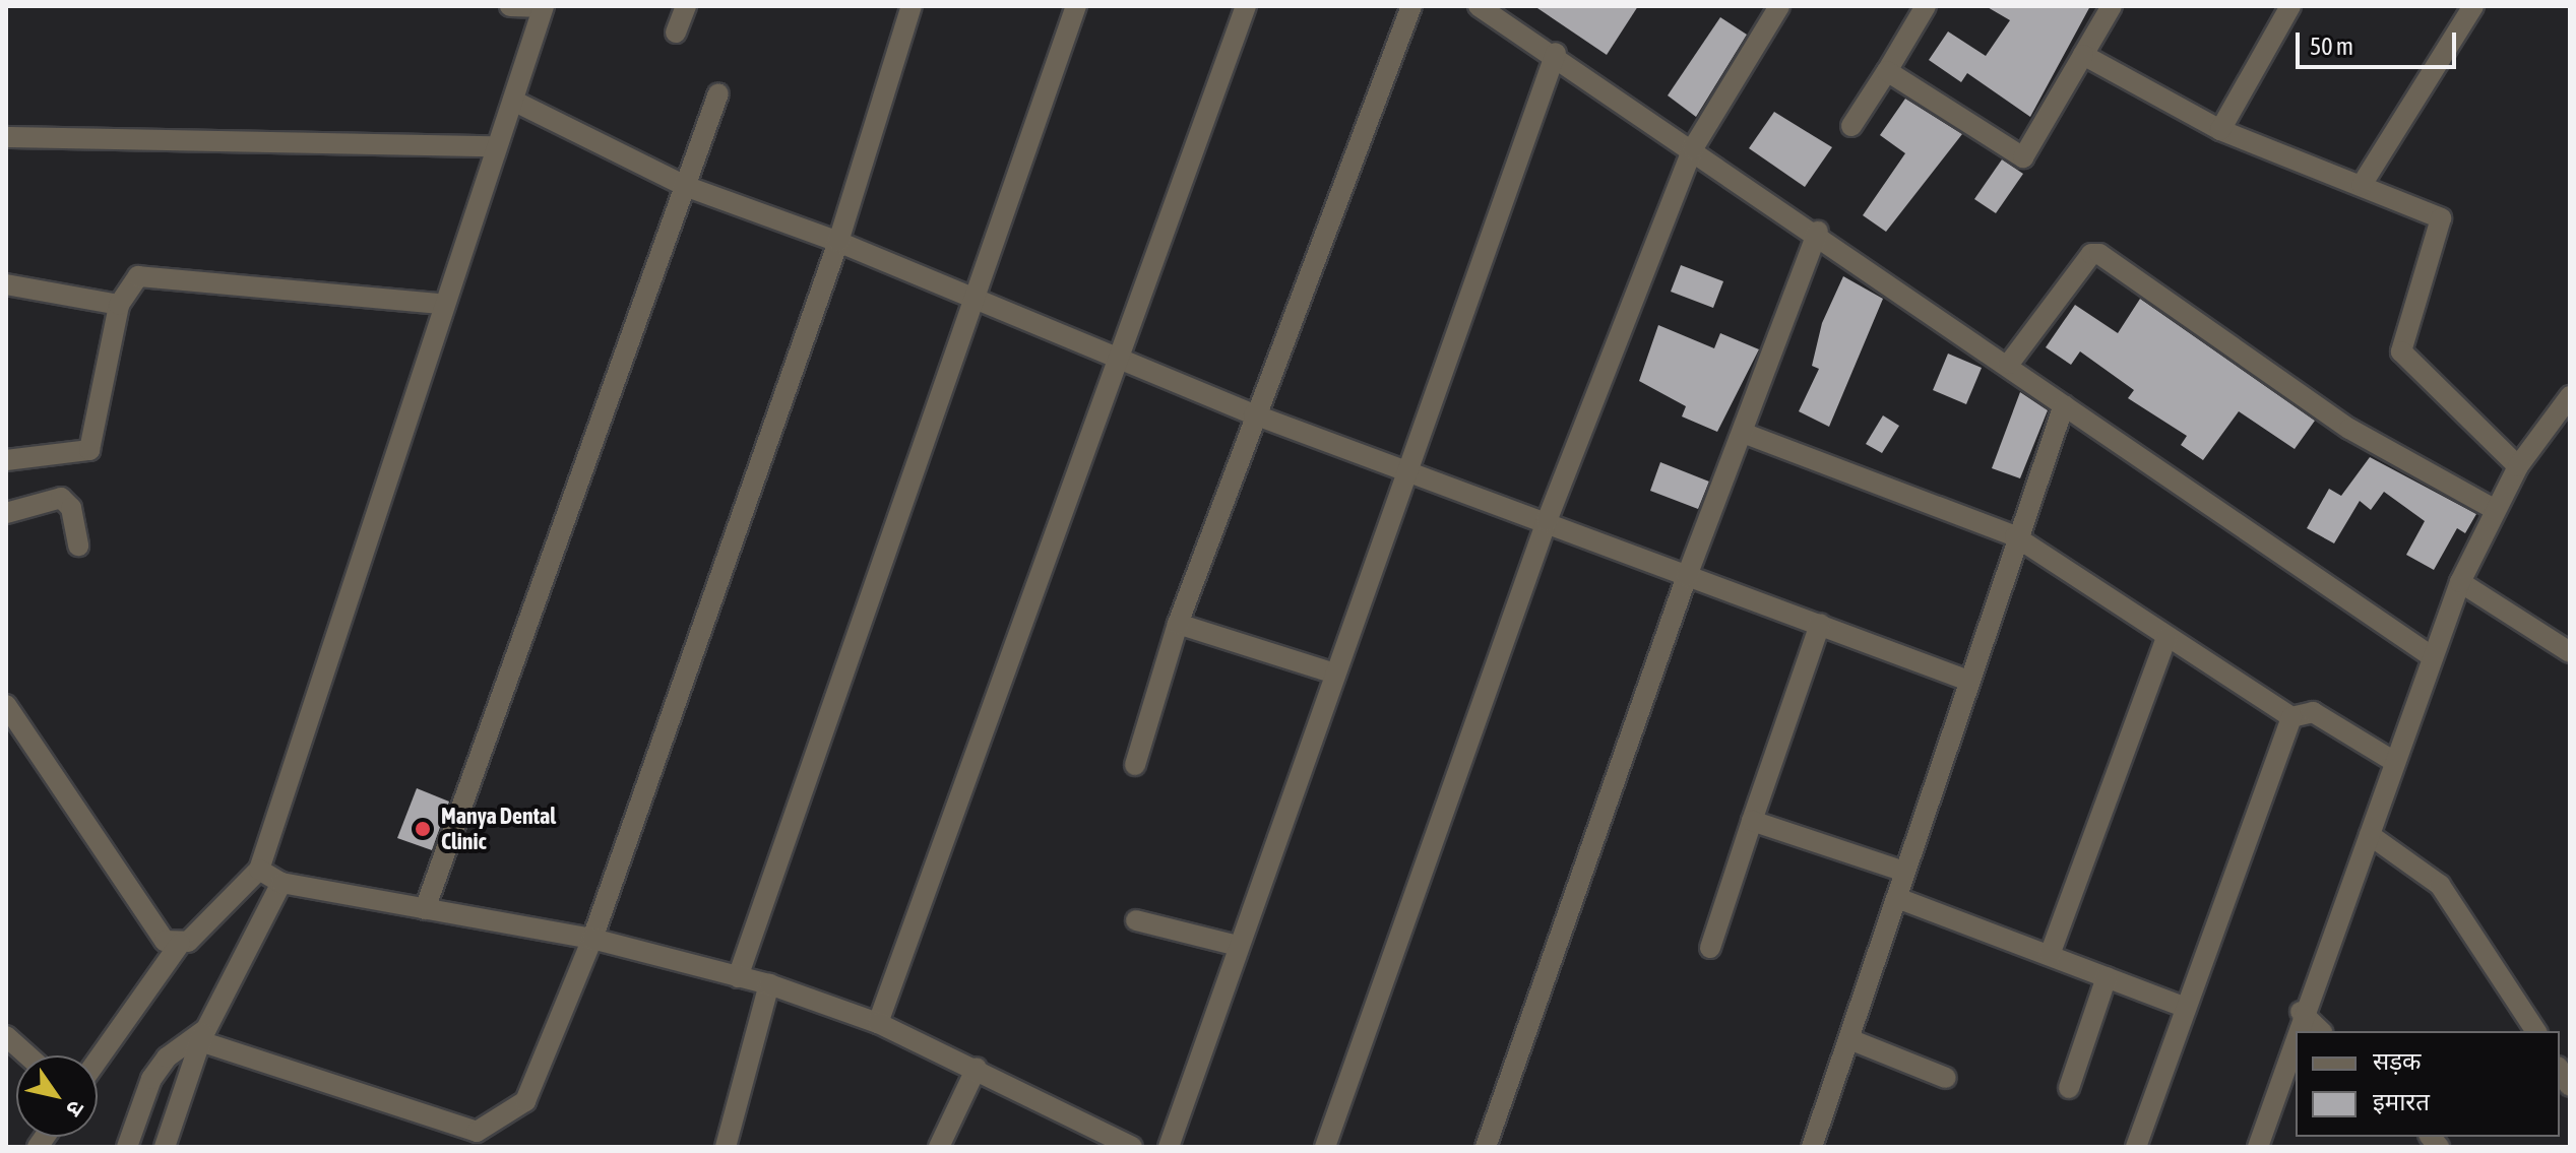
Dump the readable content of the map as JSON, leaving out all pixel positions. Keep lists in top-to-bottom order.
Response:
{
  "places": ["Manya Dental Clinic"],
  "legend": ["सड़क", "इमारत"],
  "scale_bar": "50 m",
  "north": "bottom right"
}
